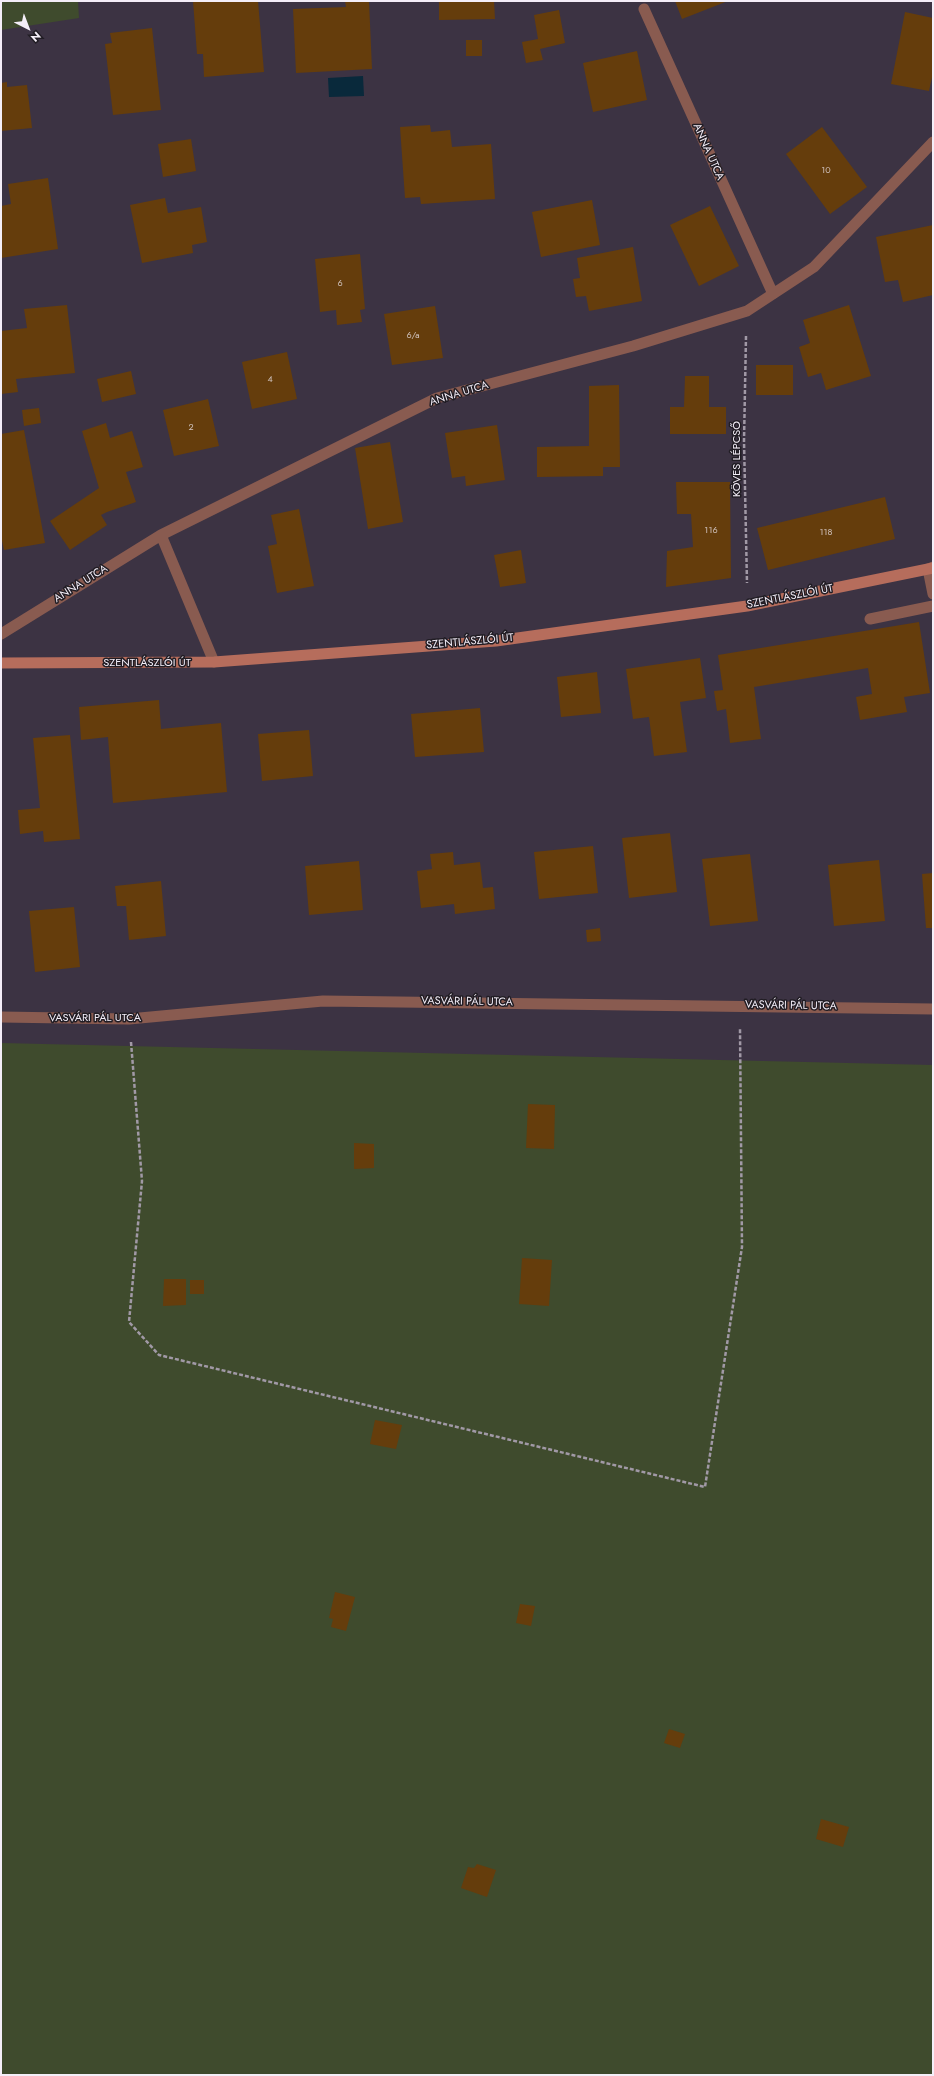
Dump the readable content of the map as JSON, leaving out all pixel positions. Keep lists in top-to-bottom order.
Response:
{
  "streets": {
    "main road": ["SZENTLÁSZLÓI ÚT"],
    "street": ["ANNA UTCA", "VASVÁRI PÁL UTCA"],
    "path": ["KÖVES LÉPCSŐ"]
  },
  "crossings": [
    ["ANNA UTCA", "KÖVES LÉPCSŐ"],
    ["KÖVES LÉPCSŐ", "SZENTLÁSZLÓI ÚT"]
  ],
  "house_numbers": [
    "10",
    "6",
    "6/a",
    "4",
    "2",
    "116",
    "118"
  ],
  "north": "bottom right"
}
